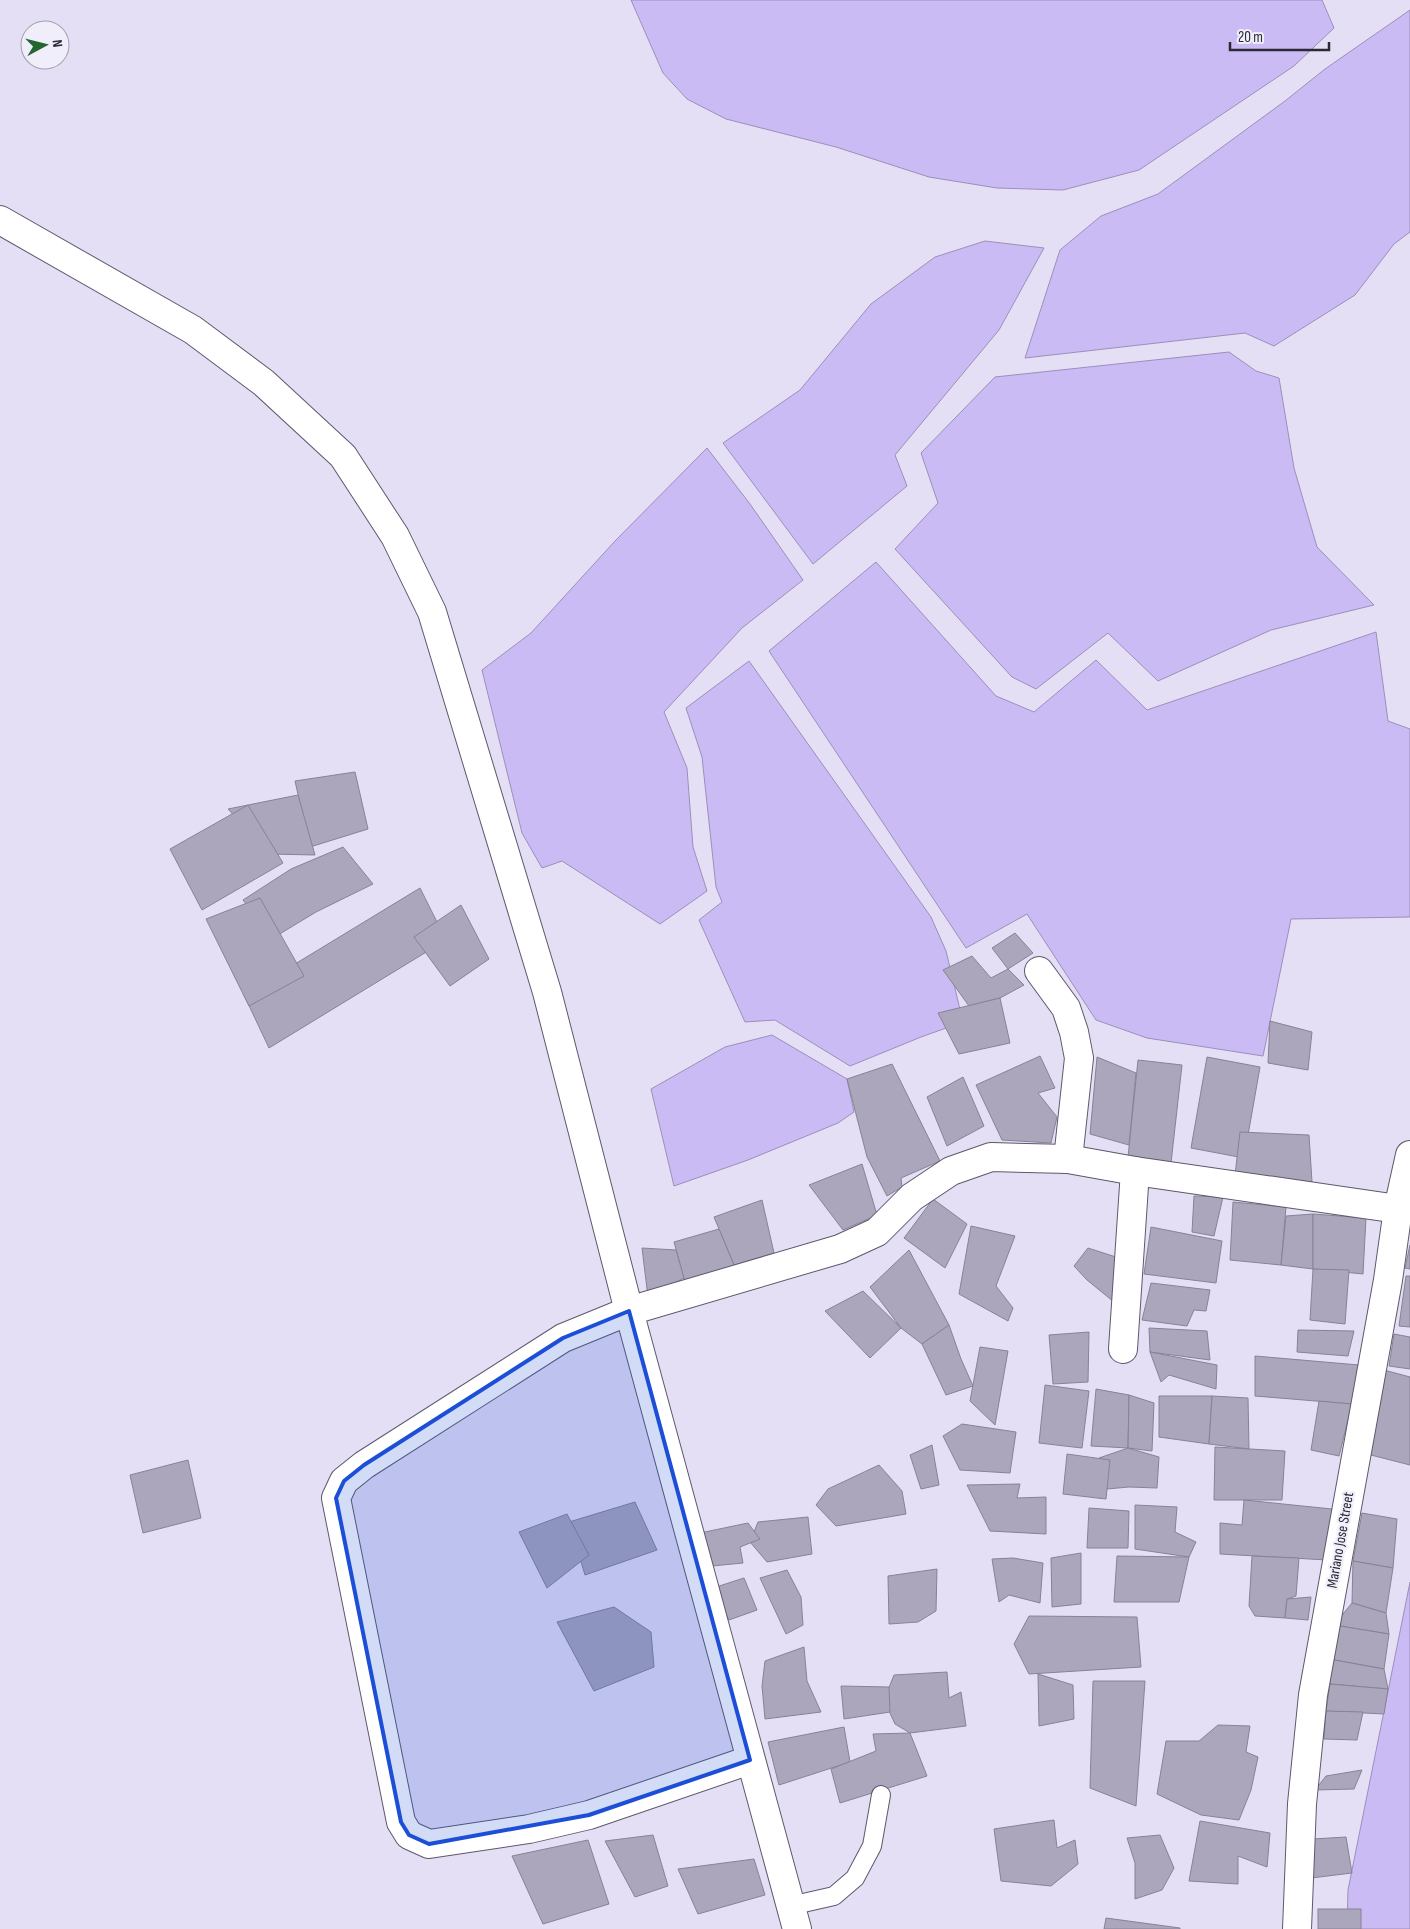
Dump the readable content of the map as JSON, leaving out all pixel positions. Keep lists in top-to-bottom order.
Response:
{
  "streets": {
    "street": ["Mariano Jose Street"]
  },
  "scale_bar": "20 m",
  "north": "right"
}
